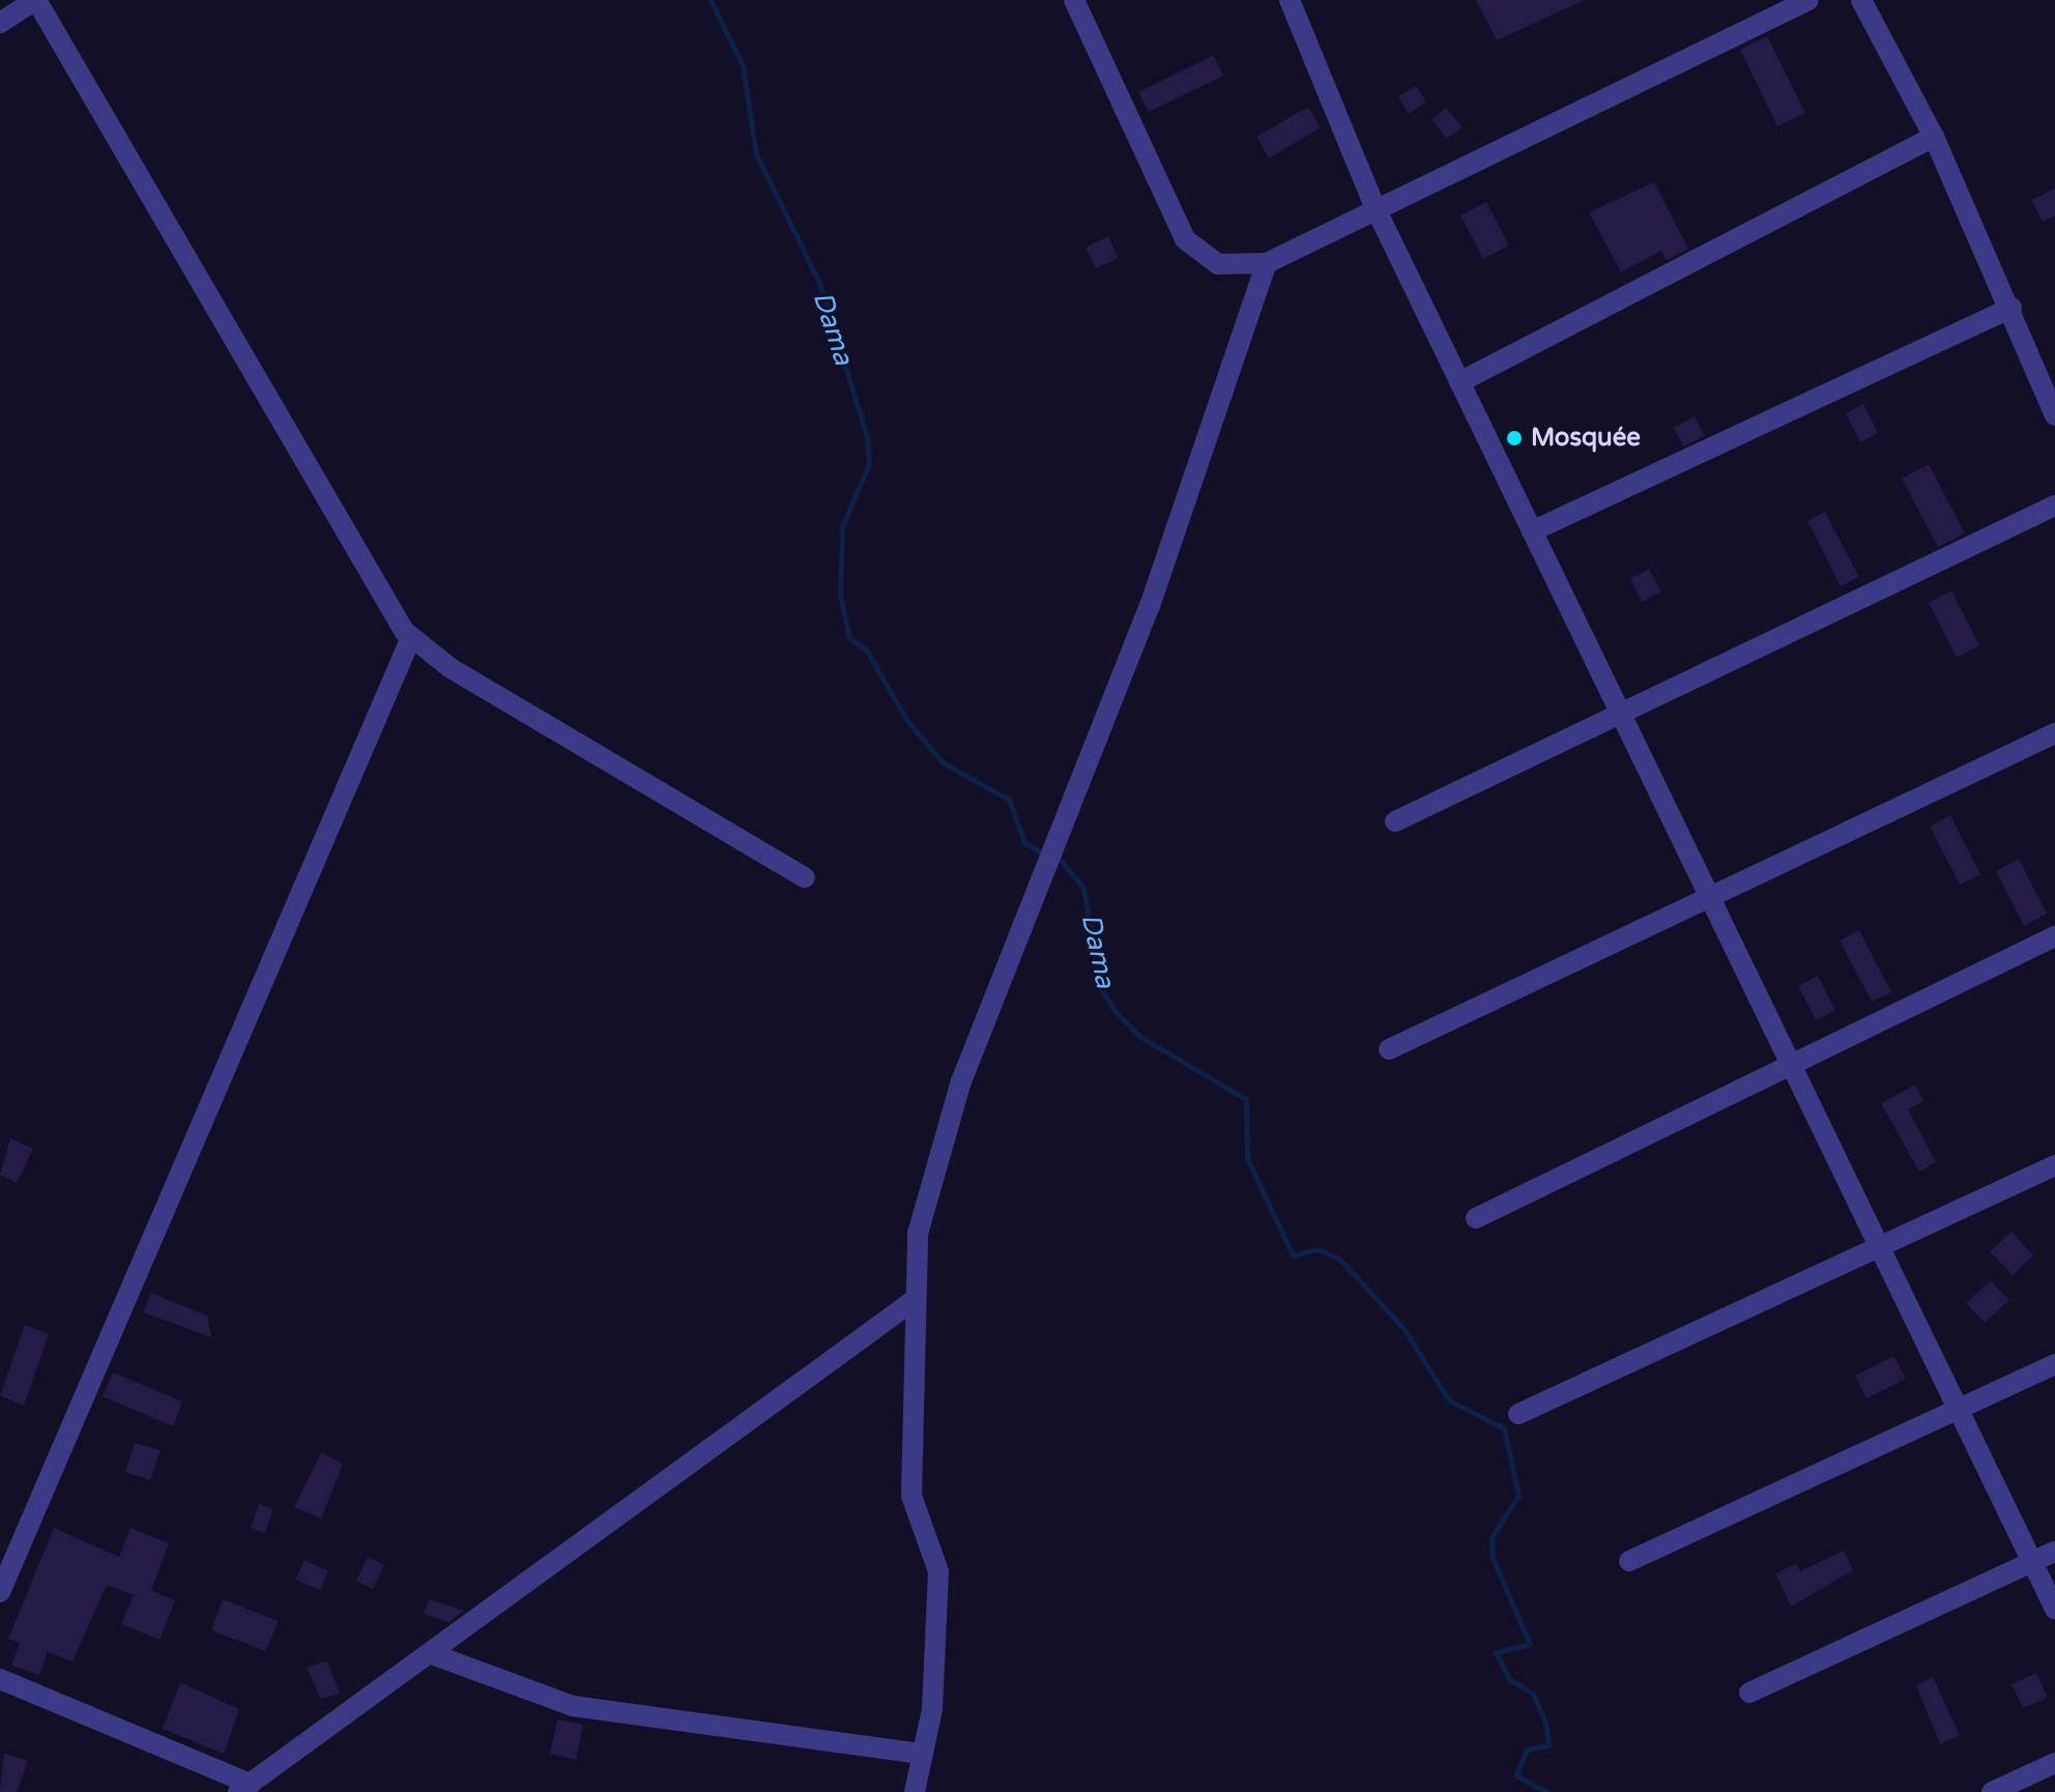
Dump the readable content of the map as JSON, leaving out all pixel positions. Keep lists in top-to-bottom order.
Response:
{
  "water": ["Dama"],
  "places": ["Mosquée"]
}
